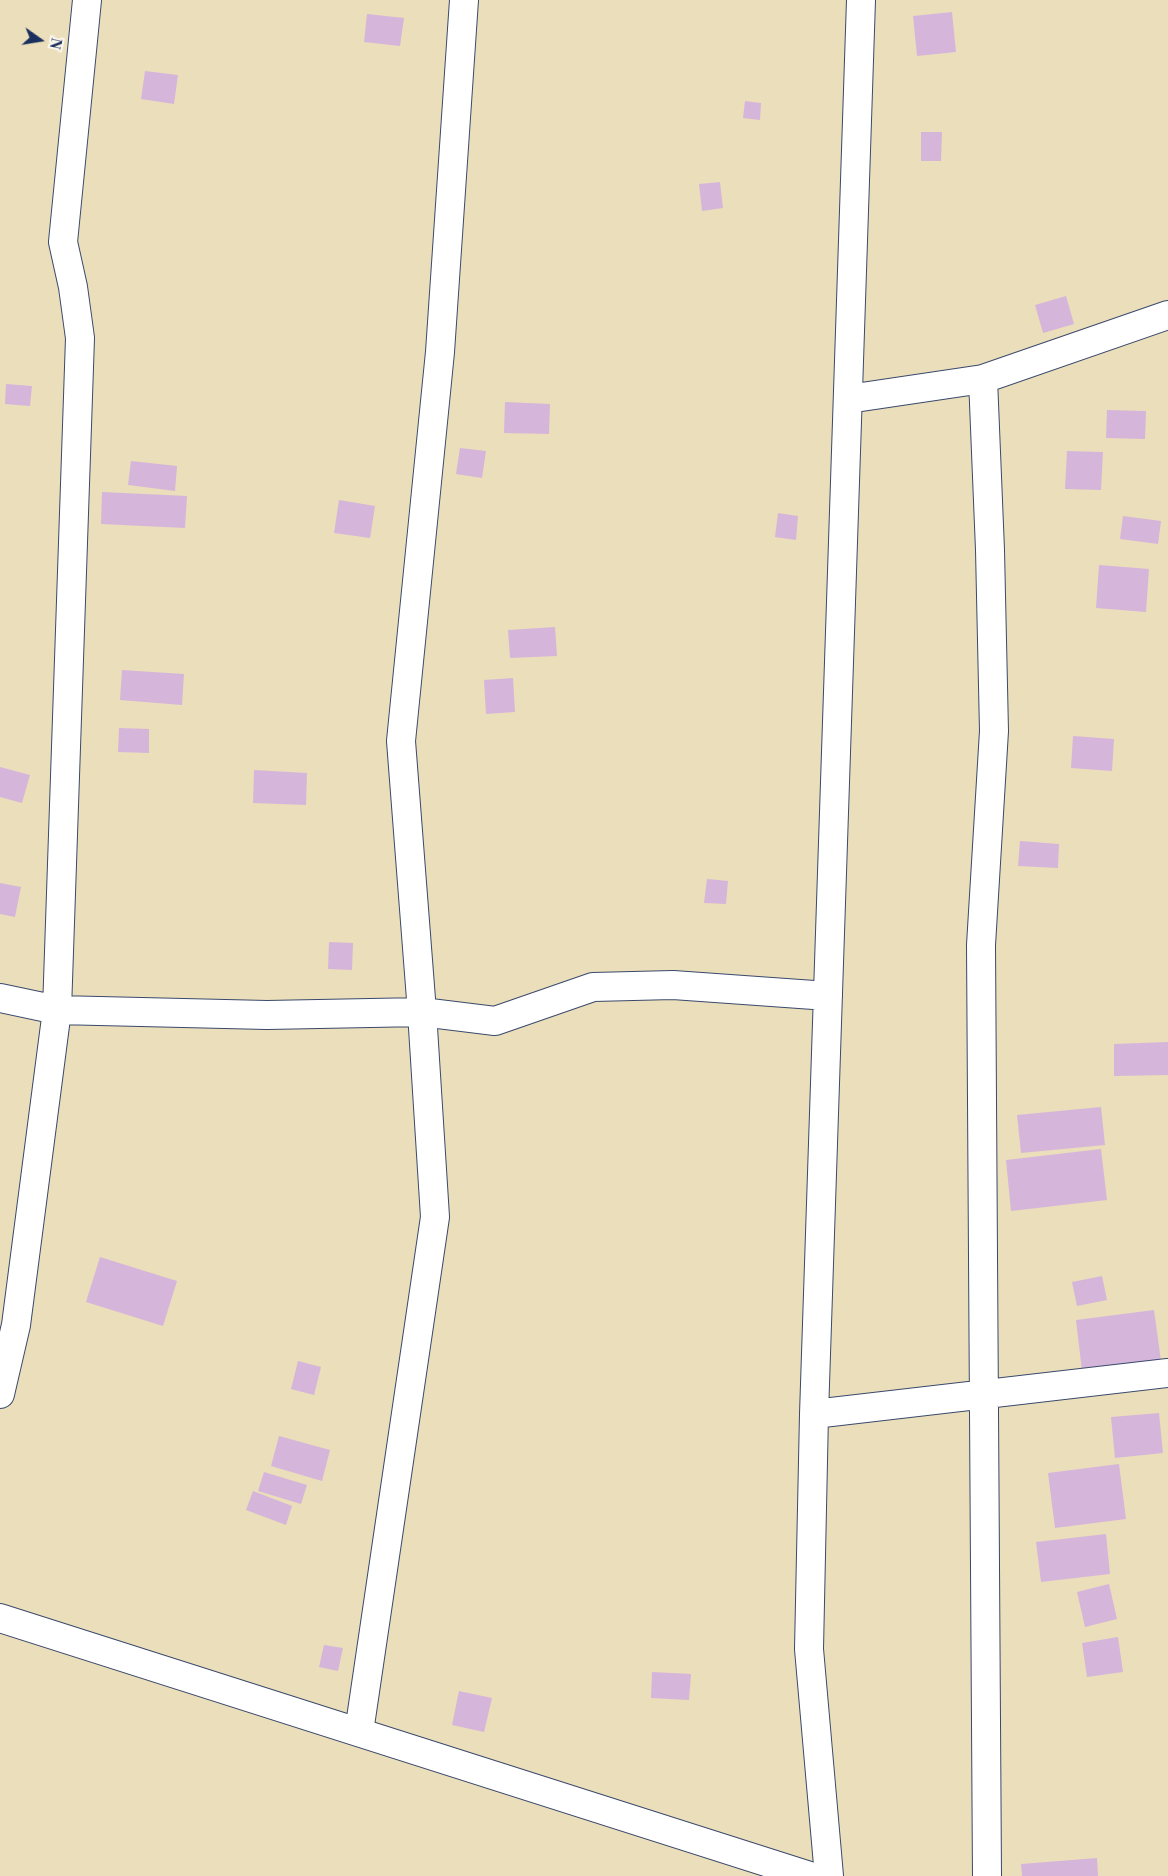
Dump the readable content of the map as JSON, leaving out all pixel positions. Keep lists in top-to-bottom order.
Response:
{
  "north": "right"
}
